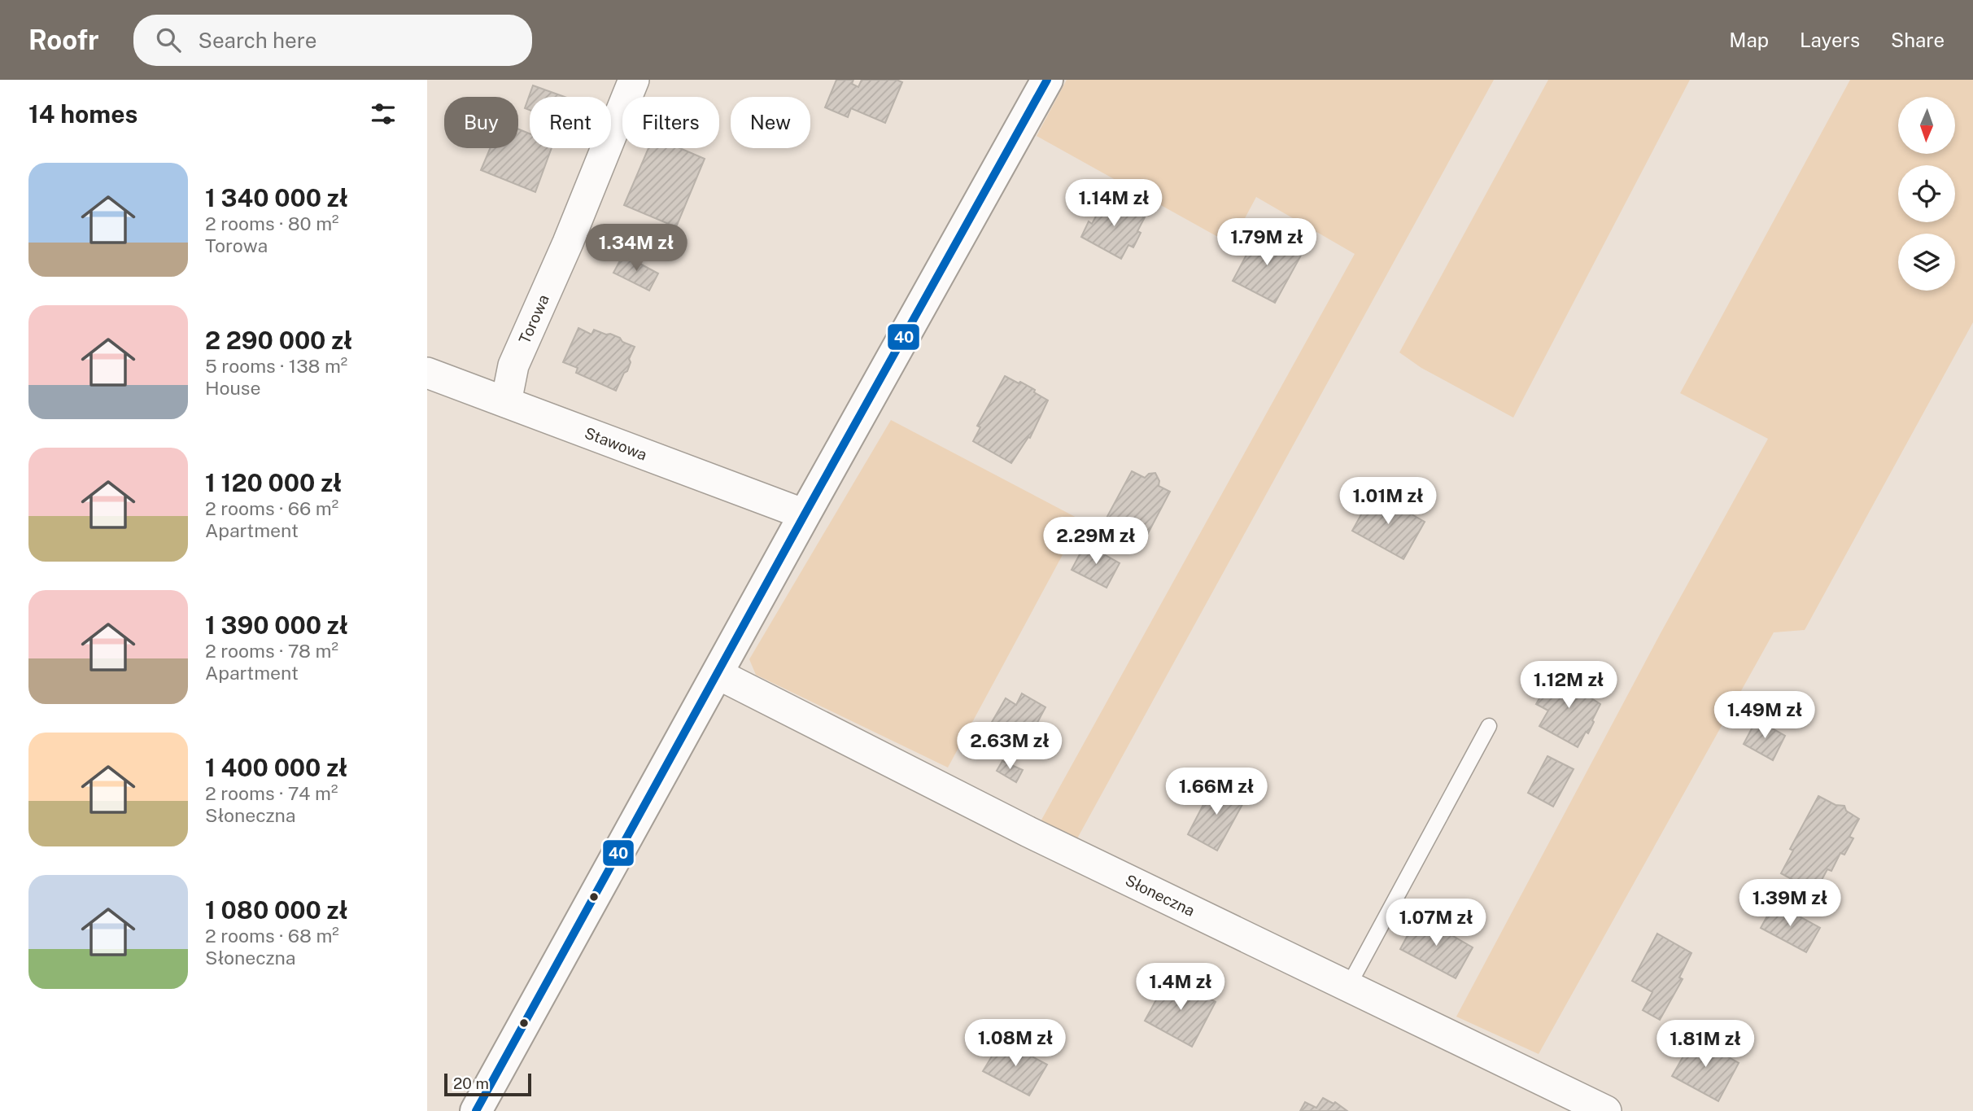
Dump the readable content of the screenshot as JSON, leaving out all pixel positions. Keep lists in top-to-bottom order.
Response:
{
  "streets": {
    "street": ["Torowa", "Stawowa", "Słoneczna"]
  },
  "crossings": [
    ["Torowa", "Stawowa"]
  ],
  "lines": ["transit line 40"],
  "scale_bar": "20 m",
  "north": "bottom",
  "page": {
    "header": "Roofr",
    "search": "Search here",
    "nav": ["Map", "Layers", "Share"],
    "heading": "14 homes",
    "chip": [
      "Buy",
      "Rent",
      "Filters",
      "New"
    ],
    "list": [
      {
        "name": "1 340 000 zł",
        "note": "2 rooms · 80 m² · Torowa"
      },
      {
        "name": "2 290 000 zł",
        "note": "5 rooms · 138 m² · House"
      },
      {
        "name": "1 120 000 zł",
        "note": "2 rooms · 66 m² · Apartment"
      },
      {
        "name": "1 390 000 zł",
        "note": "2 rooms · 78 m² · Apartment"
      },
      {
        "name": "1 400 000 zł",
        "note": "2 rooms · 74 m² · Słoneczna"
      },
      {
        "name": "1 080 000 zł",
        "note": "2 rooms · 68 m² · Słoneczna"
      }
    ],
    "price": [
      "1.14M zł",
      "1.79M zł",
      "1.34M zł",
      "1.01M zł",
      "2.29M zł",
      "1.12M zł",
      "1.49M zł",
      "2.63M zł",
      "1.66M zł",
      "1.39M zł",
      "1.07M zł",
      "1.4M zł",
      "1.08M zł",
      "1.81M zł"
    ],
    "scale": "20 m"
  }
}
